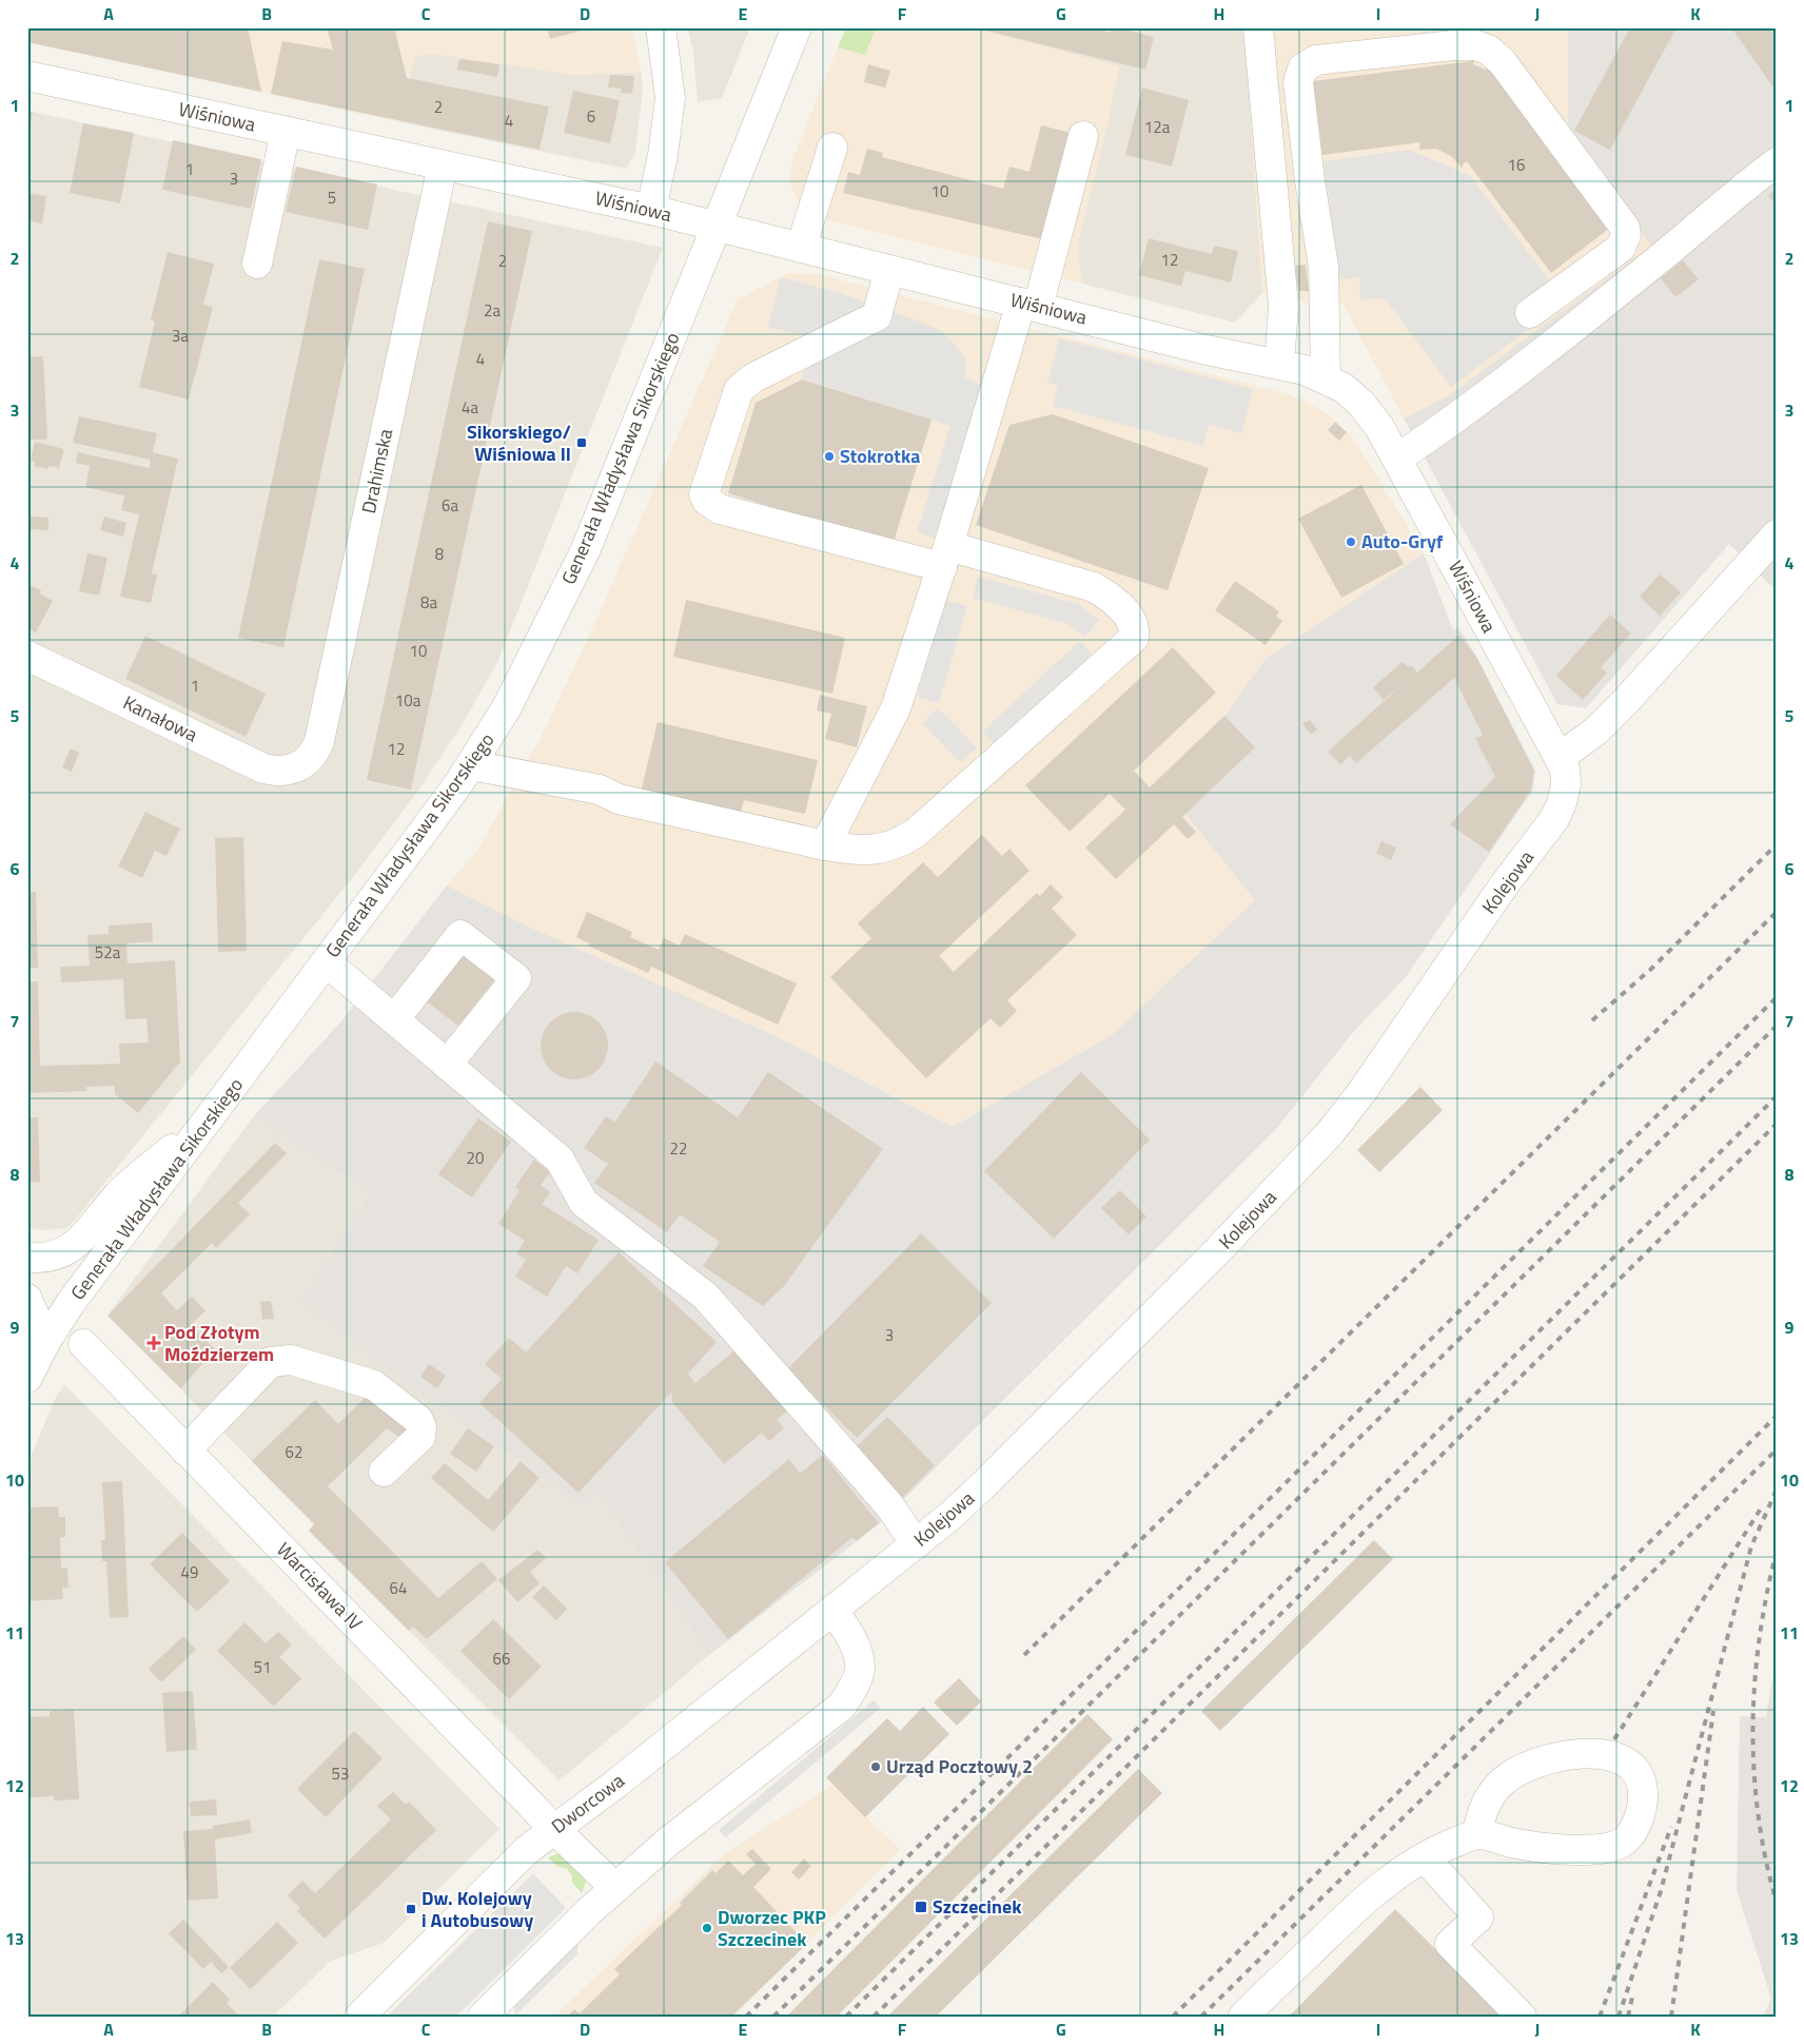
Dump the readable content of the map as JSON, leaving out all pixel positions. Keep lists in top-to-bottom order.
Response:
{
  "streets": {
    "street": [
      "Wiśniowa",
      "Generała Władysława Sikorskiego",
      "Drahimska",
      "Kanałowa",
      "Kolejowa",
      "Warcisława IV",
      "Dworcowa"
    ]
  },
  "crossings": [
    ["Wiśniowa", "Generała Władysława Sikorskiego"],
    ["Wiśniowa", "Drahimska"],
    ["Wiśniowa", "Kolejowa"],
    ["Drahimska", "Kanałowa"],
    ["Kolejowa", "Dworcowa"],
    ["Warcisława IV", "Dworcowa"]
  ],
  "places": {
    "transit": ["Sikorskiego/ Wiśniowa II", "Szczecinek", "Dw. Kolejowy i Autobusowy"],
    "other": [
      "Stokrotka",
      "Auto-Gryf",
      "Urząd Pocztowy 2",
      "Dworzec PKP Szczecinek"
    ],
    "health": ["Pod Złotym Moździerzem"]
  },
  "house_numbers": [
    "2",
    "6",
    "4",
    "12a",
    "16",
    "1",
    "3",
    "10",
    "5",
    "12",
    "2",
    "2a",
    "3a",
    "4",
    "4a",
    "6a",
    "8",
    "8a",
    "10",
    "1",
    "10a",
    "12",
    "52a",
    "22",
    "20",
    "3",
    "62",
    "49",
    "64",
    "66",
    "51",
    "53"
  ],
  "grid": {
    "columns": [
      "A",
      "B",
      "C",
      "D",
      "E",
      "F",
      "G",
      "H",
      "I",
      "J",
      "K"
    ],
    "rows": [
      "1",
      "2",
      "3",
      "4",
      "5",
      "6",
      "7",
      "8",
      "9",
      "10",
      "11",
      "12",
      "13"
    ]
  }
}
